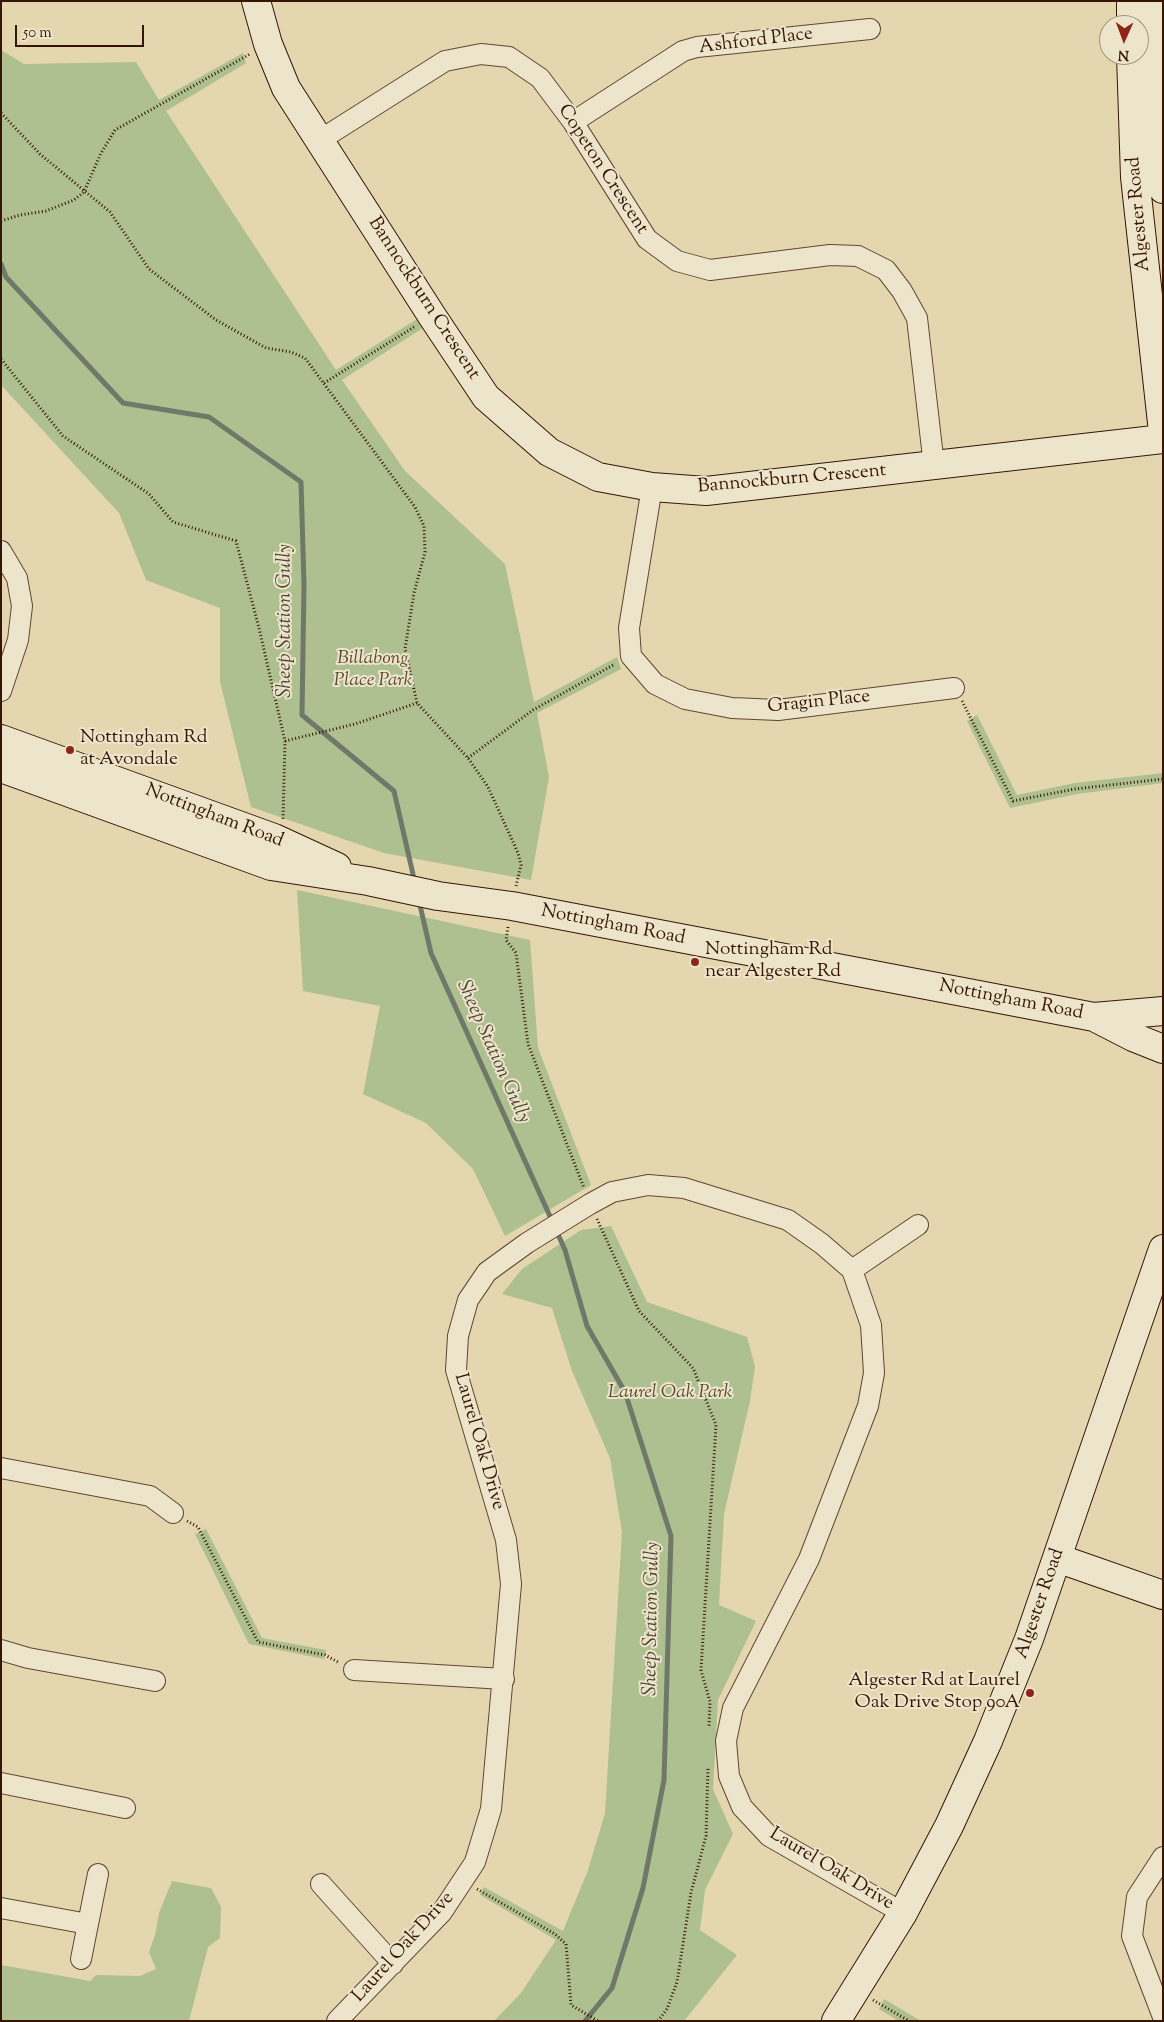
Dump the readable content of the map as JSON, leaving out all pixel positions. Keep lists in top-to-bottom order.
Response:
{
  "streets": {
    "street": [
      "Ashford Place",
      "Copeton Crescent",
      "Algester Road",
      "Bannockburn Crescent",
      "Gragin Place",
      "Nottingham Road",
      "Laurel Oak Drive"
    ]
  },
  "crossings": [
    ["Ashford Place", "Copeton Crescent"],
    ["Copeton Crescent", "Bannockburn Crescent"],
    ["Algester Road", "Laurel Oak Drive"]
  ],
  "water": ["Sheep Station Gully"],
  "parks": ["Billabong Place Park", "Laurel Oak Park"],
  "places": ["Nottingham Rd at Avondale", "Nottingham Rd near Algester Rd", "Algester Rd at Laurel Oak Drive Stop 90A"],
  "scale_bar": "50 m",
  "north": "bottom"
}
